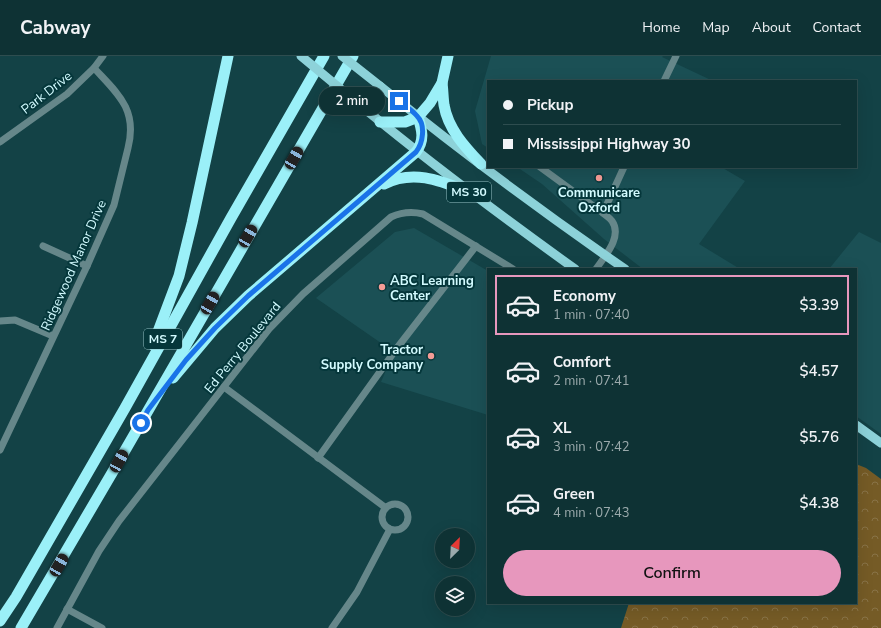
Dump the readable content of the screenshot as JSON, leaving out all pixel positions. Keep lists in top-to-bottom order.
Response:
{
  "streets": {
    "highway": ["MS 7"],
    "main road": ["MS 30"],
    "street": ["Park Drive", "Ridgewood Manor Drive", "Ed Perry Boulevard"]
  },
  "crossings": [
    ["Park Drive", "Ridgewood Manor Drive"]
  ],
  "places": ["Communicare Oxford", "ABC Learning Center", "Tractor Supply Company"],
  "north": "top right",
  "page": {
    "header": "Cabway",
    "nav": [
      "Home",
      "Map",
      "About",
      "Contact"
    ],
    "banner": ["Pickup", "Mississippi Highway 30"],
    "bubble": "2 min",
    "list": [
      {
        "name": "Economy",
        "note": "1 min · 07:40",
        "value": "$3.39"
      },
      {
        "name": "Comfort",
        "note": "2 min · 07:41",
        "value": "$4.57"
      },
      {
        "name": "XL",
        "note": "3 min · 07:42",
        "value": "$5.76"
      },
      {
        "name": "Green",
        "note": "4 min · 07:43",
        "value": "$4.38"
      }
    ],
    "buttons": "Confirm"
  }
}
